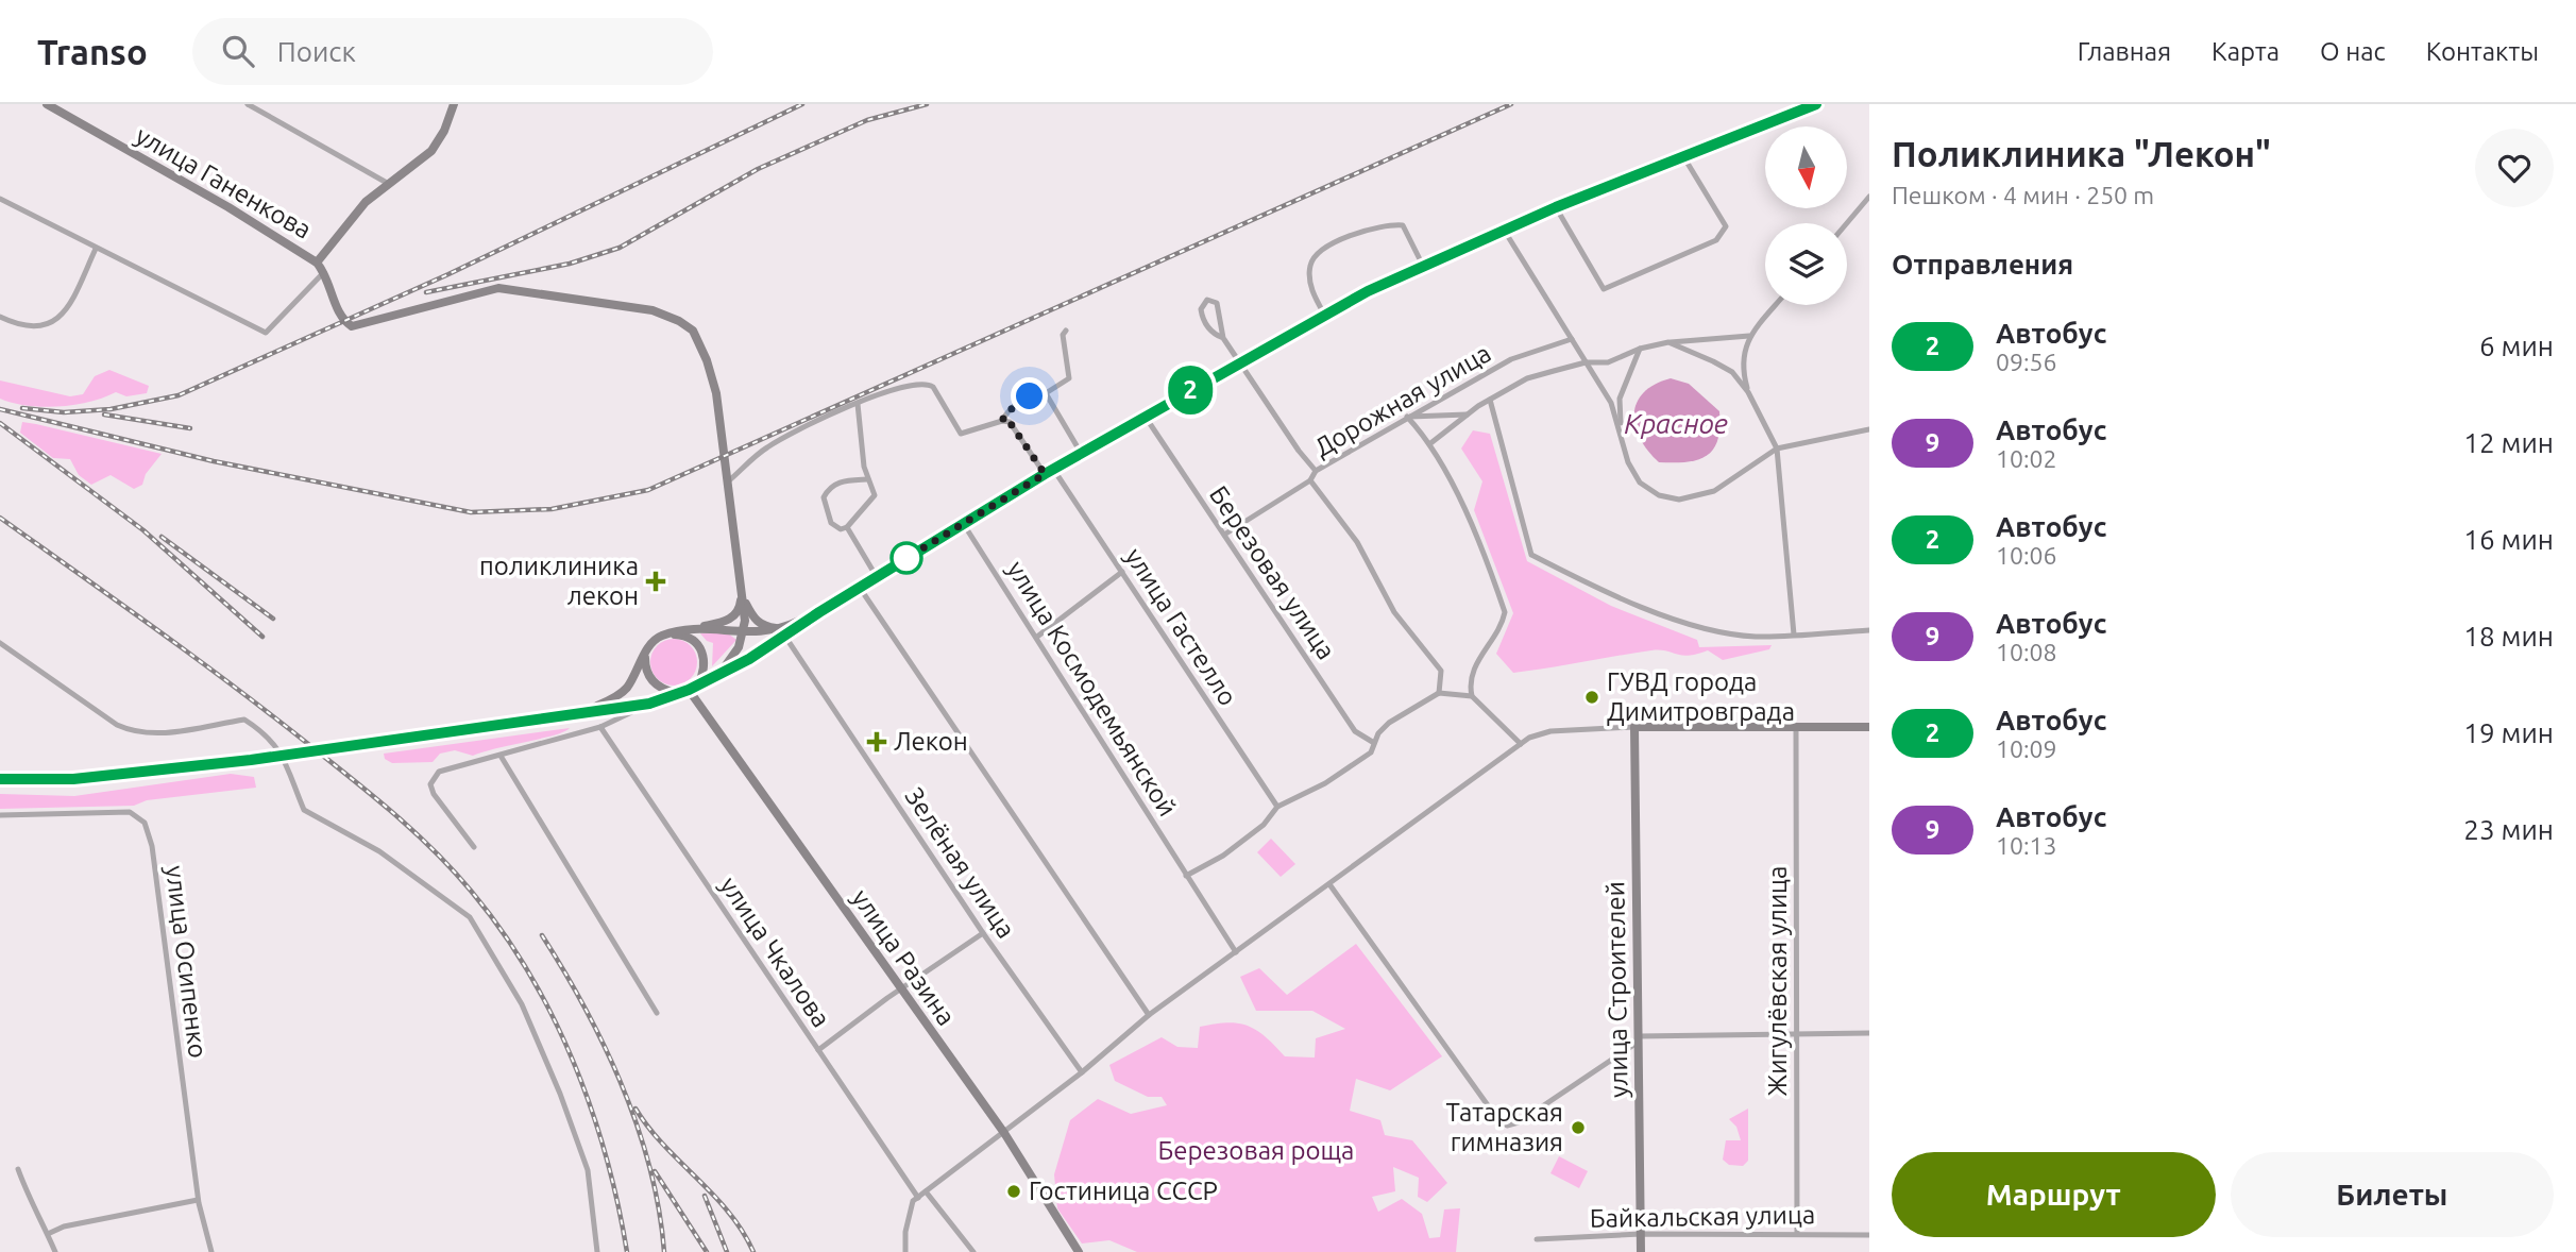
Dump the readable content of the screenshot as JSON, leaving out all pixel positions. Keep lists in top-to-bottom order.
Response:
{
  "streets": {
    "street": [
      "улица Ганенкова",
      "Дорожная улица",
      "Березовая улица",
      "улица Гастелло",
      "улица Космодемьянской",
      "Зелёная улица",
      "улица Чкалова",
      "улица Разина",
      "улица Осипенко",
      "Жигулёвская улица",
      "улица Строителей",
      "Байкальская улица"
    ]
  },
  "crossings": [
    ["Дорожная улица", "Березовая улица"],
    ["Жигулёвская улица", "Байкальская улица"],
    ["улица Строителей", "Байкальская улица"]
  ],
  "water": ["Красное"],
  "parks": ["Березовая роща"],
  "places": {
    "health": ["поликлиника лекон", "Лекон"],
    "other": ["ГУВД города Димитровграда", "Татарская гимназия", "Гостиница СССР"]
  },
  "lines": ["bus line 2"],
  "north": "bottom",
  "page": {
    "header": "Transo",
    "search": "Поиск",
    "nav": [
      "Главная",
      "Карта",
      "О нас",
      "Контакты"
    ],
    "on_map": "2",
    "heading": [
      ["Поликлиника \"Лекон\"", "Пешком · 4 мин · 250 m"],
      "Отправления"
    ],
    "list": [
      {
        "mark": "2",
        "name": "Автобус",
        "note": "09:56",
        "value": "6 мин"
      },
      {
        "mark": "9",
        "name": "Автобус",
        "note": "10:02",
        "value": "12 мин"
      },
      {
        "mark": "2",
        "name": "Автобус",
        "note": "10:06",
        "value": "16 мин"
      },
      {
        "mark": "9",
        "name": "Автобус",
        "note": "10:08",
        "value": "18 мин"
      },
      {
        "mark": "2",
        "name": "Автобус",
        "note": "10:09",
        "value": "19 мин"
      },
      {
        "mark": "9",
        "name": "Автобус",
        "note": "10:13",
        "value": "23 мин"
      }
    ],
    "buttons": ["Маршрут", "Билеты"]
  }
}
